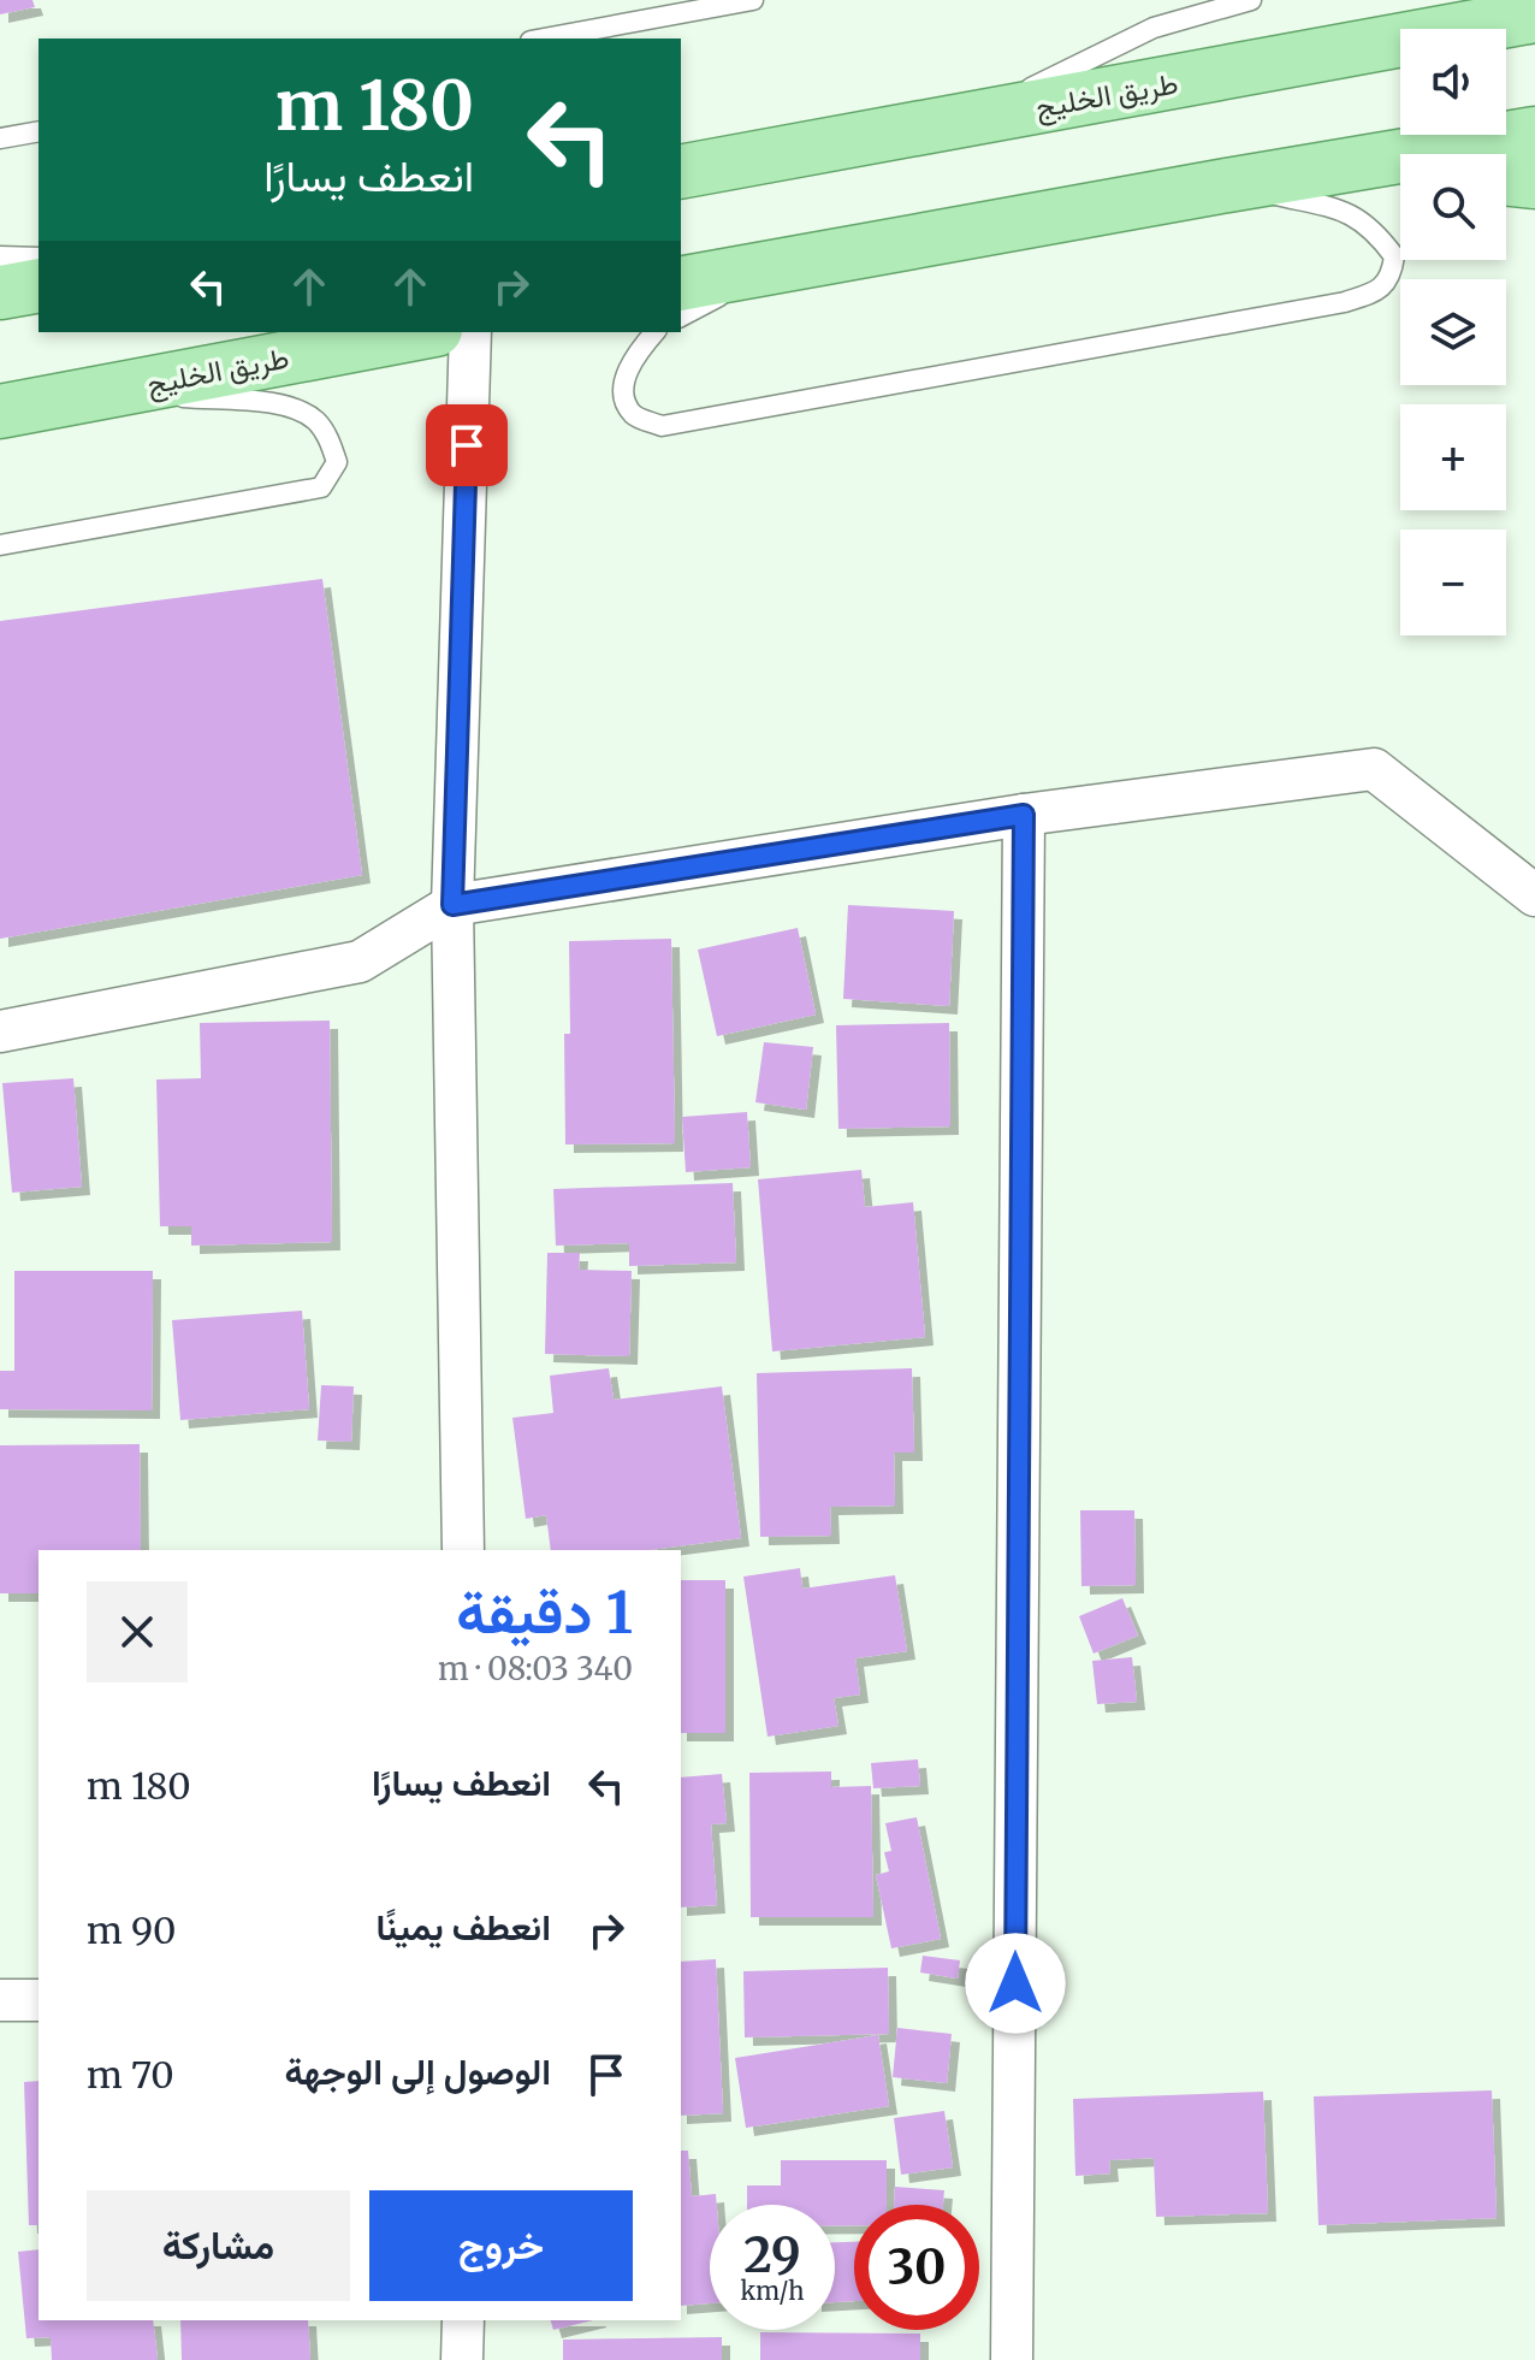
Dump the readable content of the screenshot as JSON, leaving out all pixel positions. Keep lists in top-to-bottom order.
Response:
{
  "streets": {
    "main road": ["طريق الخليج"]
  },
  "page": {
    "map_buttons": ["+", "−"],
    "turn": ["180 m", "انعطف يسارًا"],
    "heading": ["1 دقيقة", "340 m · 08:03"],
    "list": [
      {
        "name": "انعطف يسارًا",
        "value": "180 m"
      },
      {
        "name": "انعطف يمينًا",
        "value": "90 m"
      },
      {
        "name": "الوصول إلى الوجهة",
        "value": "70 m"
      }
    ],
    "buttons": ["خروج", "مشاركة"],
    "speed": "29 km/h",
    "limit": "30"
  }
}
